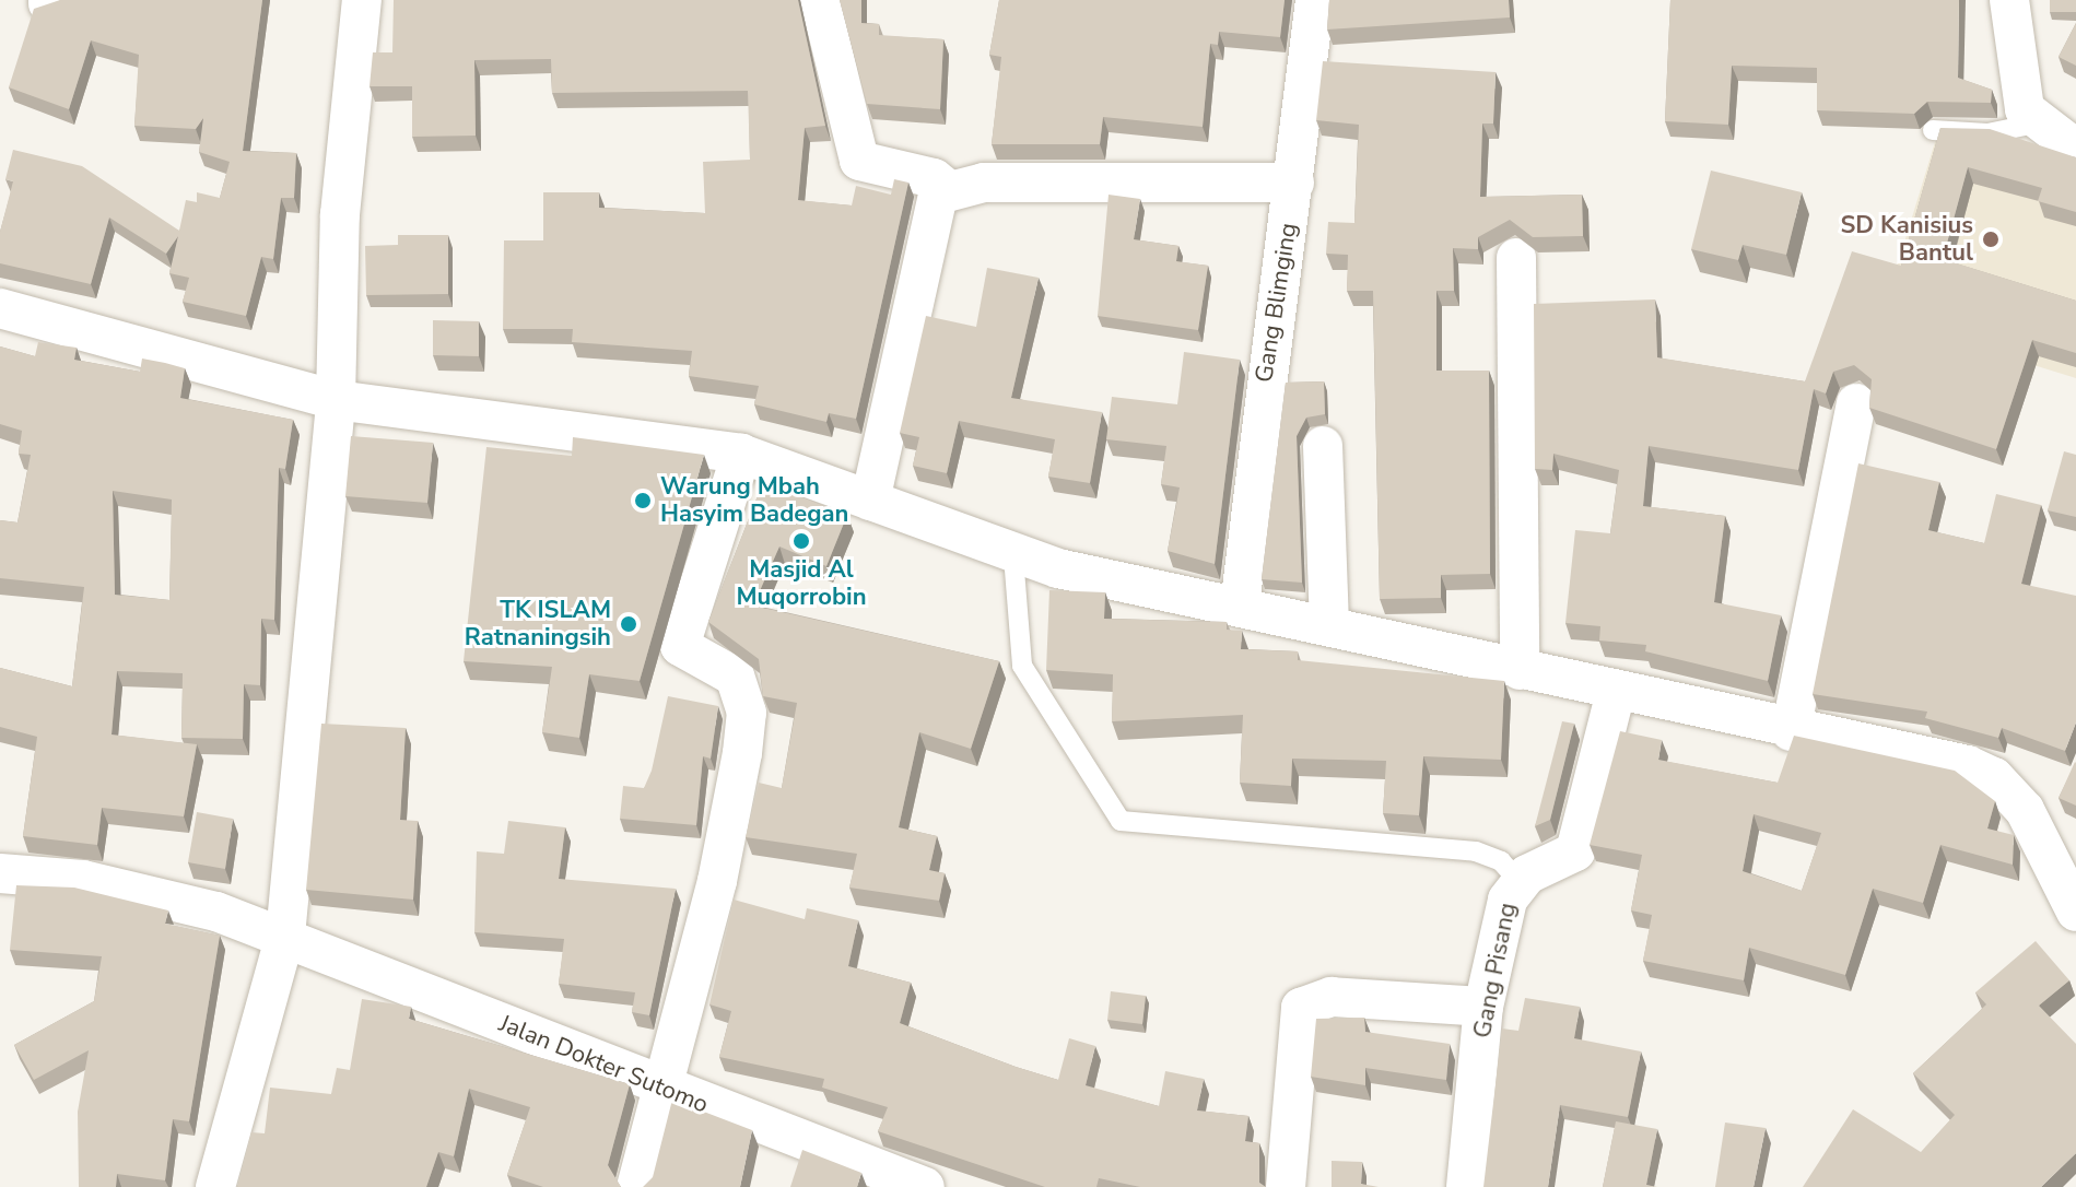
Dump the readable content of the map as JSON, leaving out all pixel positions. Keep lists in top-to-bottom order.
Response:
{
  "streets": {
    "street": ["Gang Blimging", "Gang Pisang", "Jalan Dokter Sutomo"]
  },
  "places": [
    "SD Kanisius Bantul",
    "Warung Mbah Hasyim Badegan",
    "Masjid Al Muqorrobin",
    "TK ISLAM Ratnaningsih"
  ]
}
